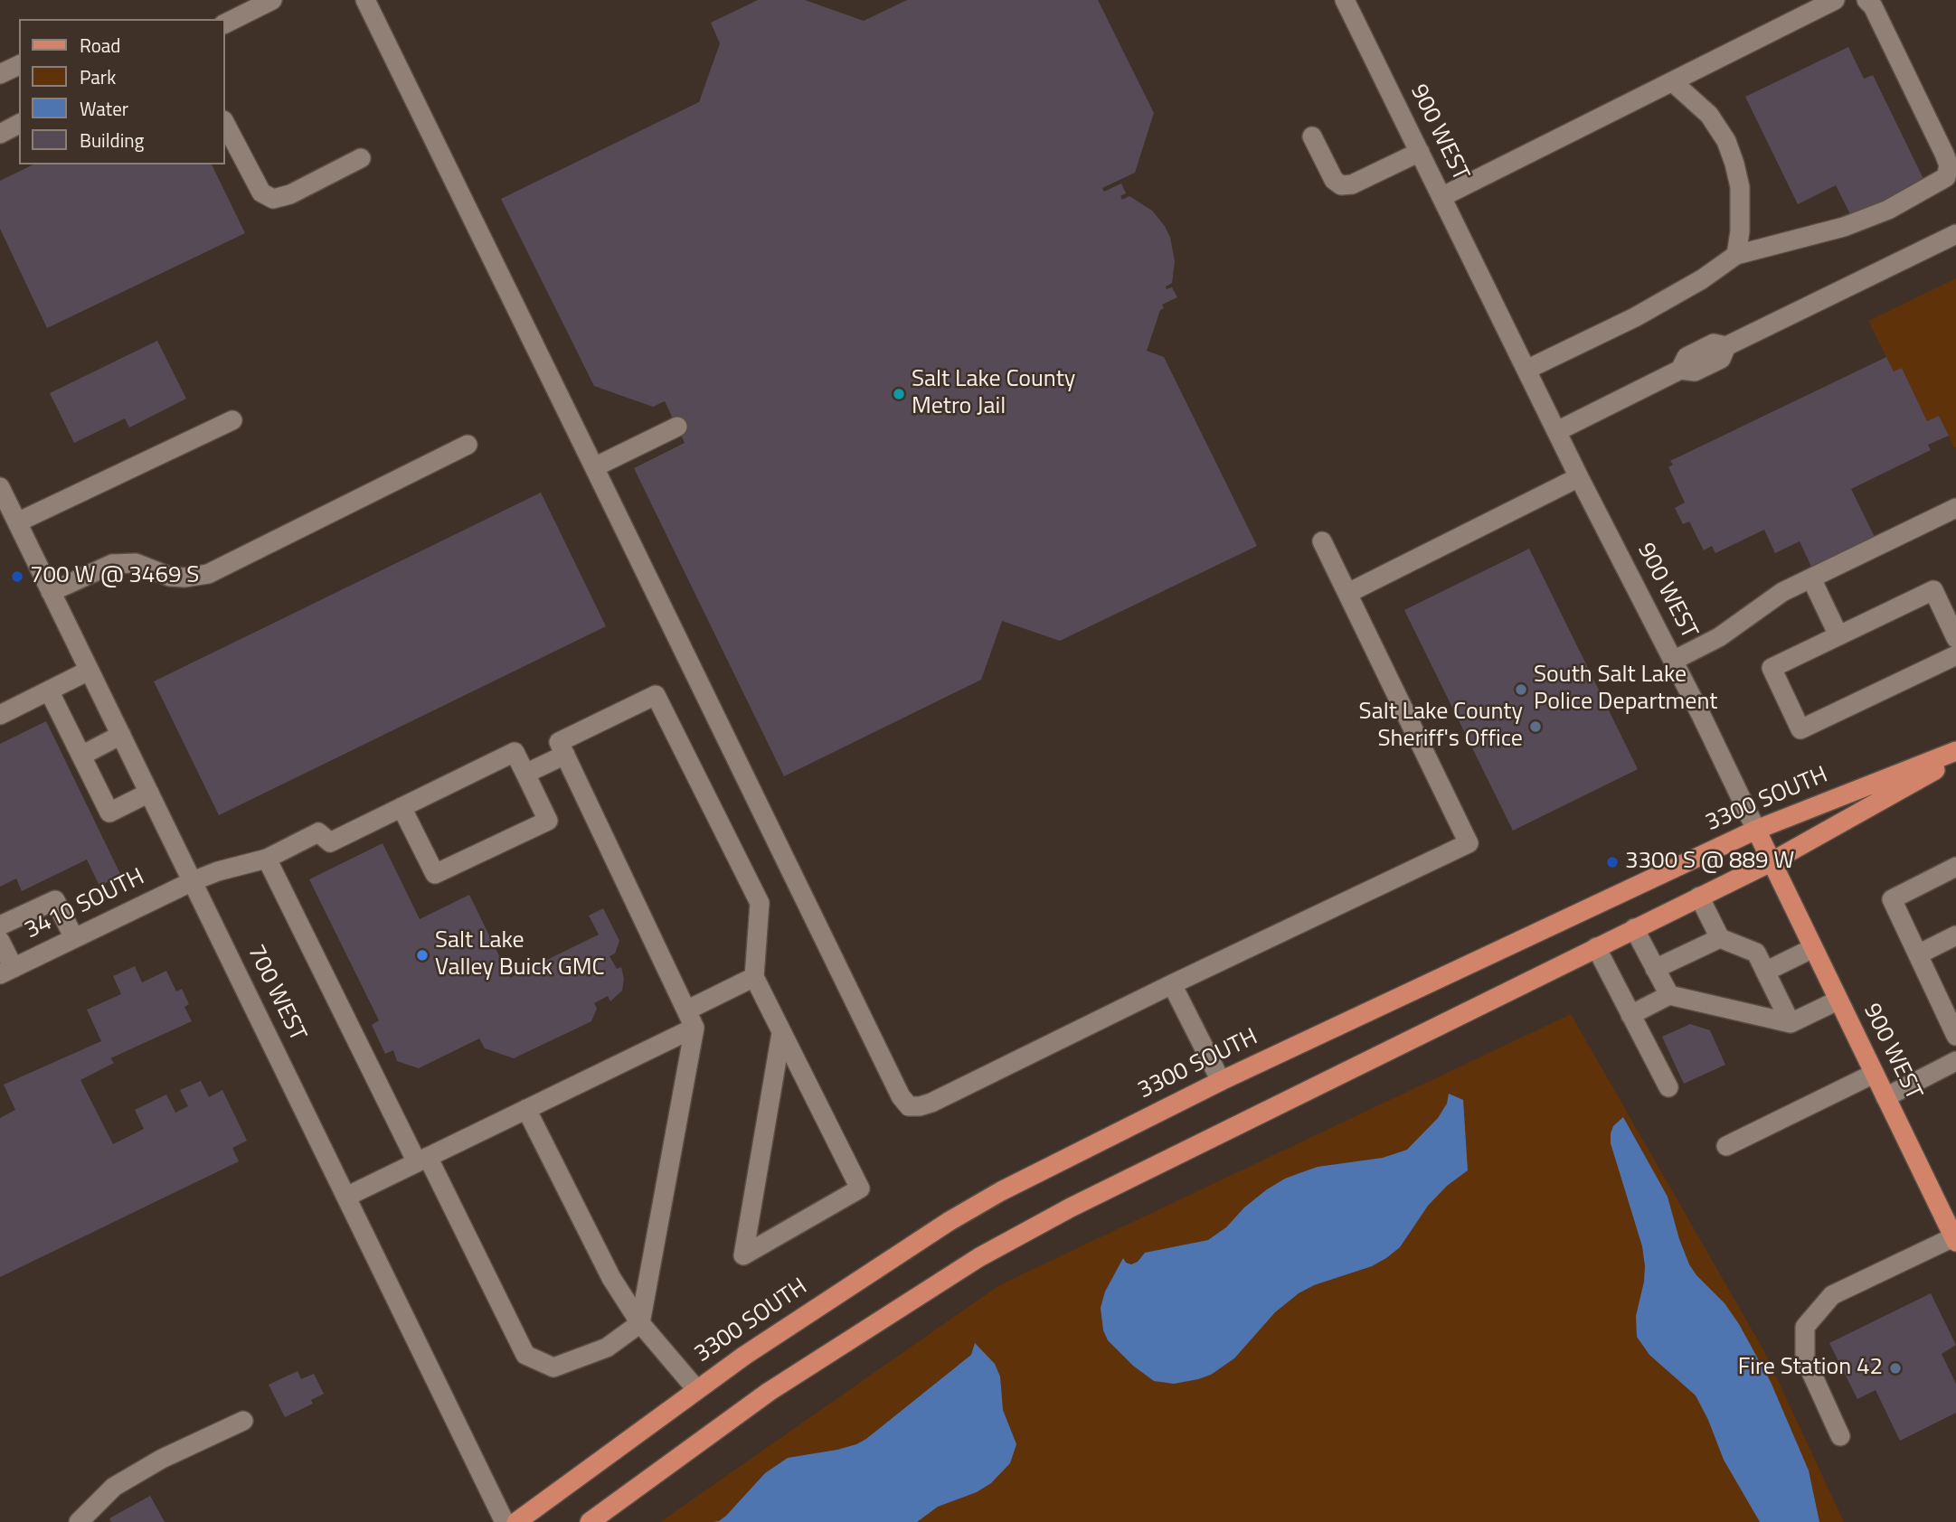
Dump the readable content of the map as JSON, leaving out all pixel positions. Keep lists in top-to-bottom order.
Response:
{
  "streets": {
    "main road": ["900 WEST", "3300 SOUTH"],
    "street": ["3410 SOUTH", "700 WEST"]
  },
  "crossings": [
    ["900 WEST", "3300 SOUTH"],
    ["3410 SOUTH", "700 WEST"]
  ],
  "places": [
    "Salt Lake County Metro Jail",
    "700 W @ 3469 S",
    "South Salt Lake Police Department",
    "Salt Lake County Sheriff's Office",
    "3300 S @ 889 W",
    "Salt Lake Valley Buick GMC",
    "Fire Station 42"
  ],
  "legend": [
    "Road",
    "Park",
    "Water",
    "Building"
  ]
}
